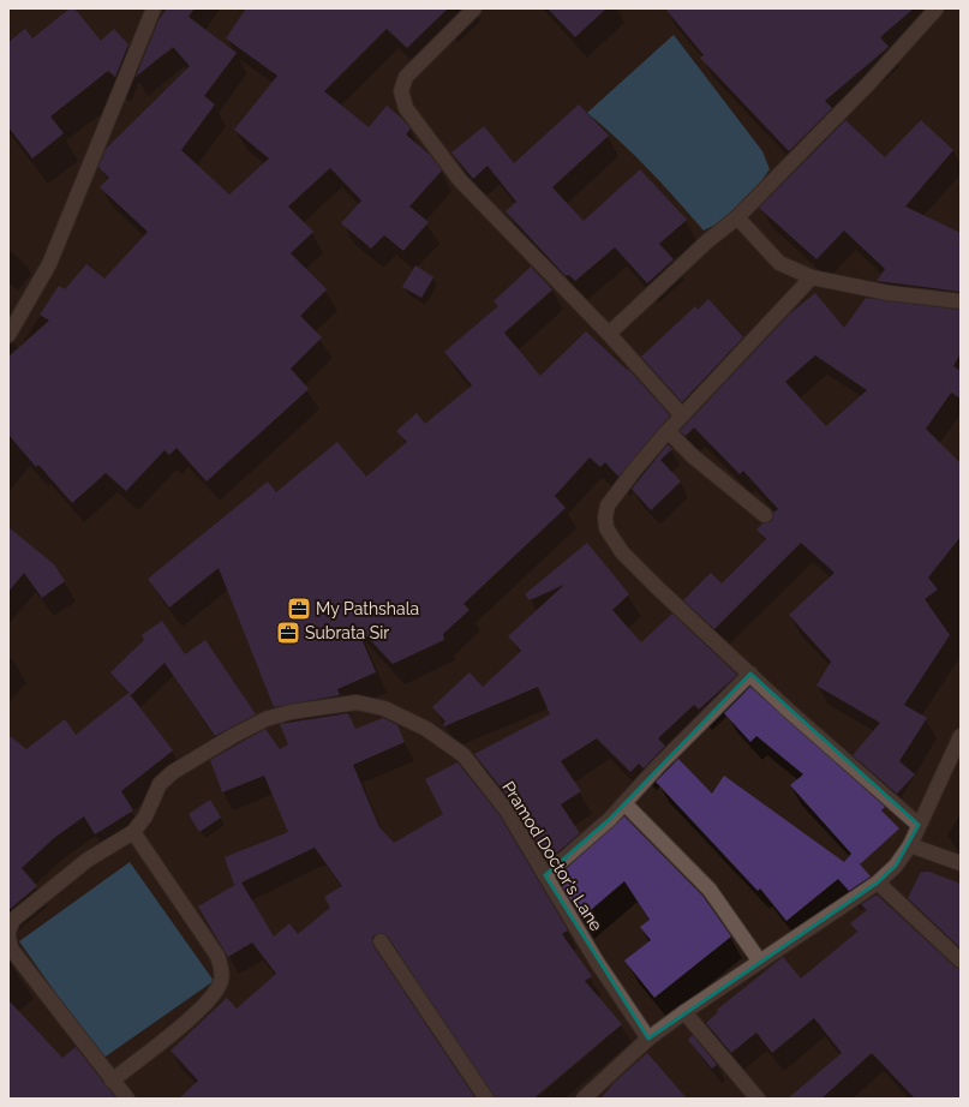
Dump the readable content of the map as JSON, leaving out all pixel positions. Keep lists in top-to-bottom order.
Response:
{
  "streets": {
    "street": ["Pramod Doctor's Lane"]
  },
  "places": {
    "office": ["My Pathshala", "Subrata Sir"]
  }
}
